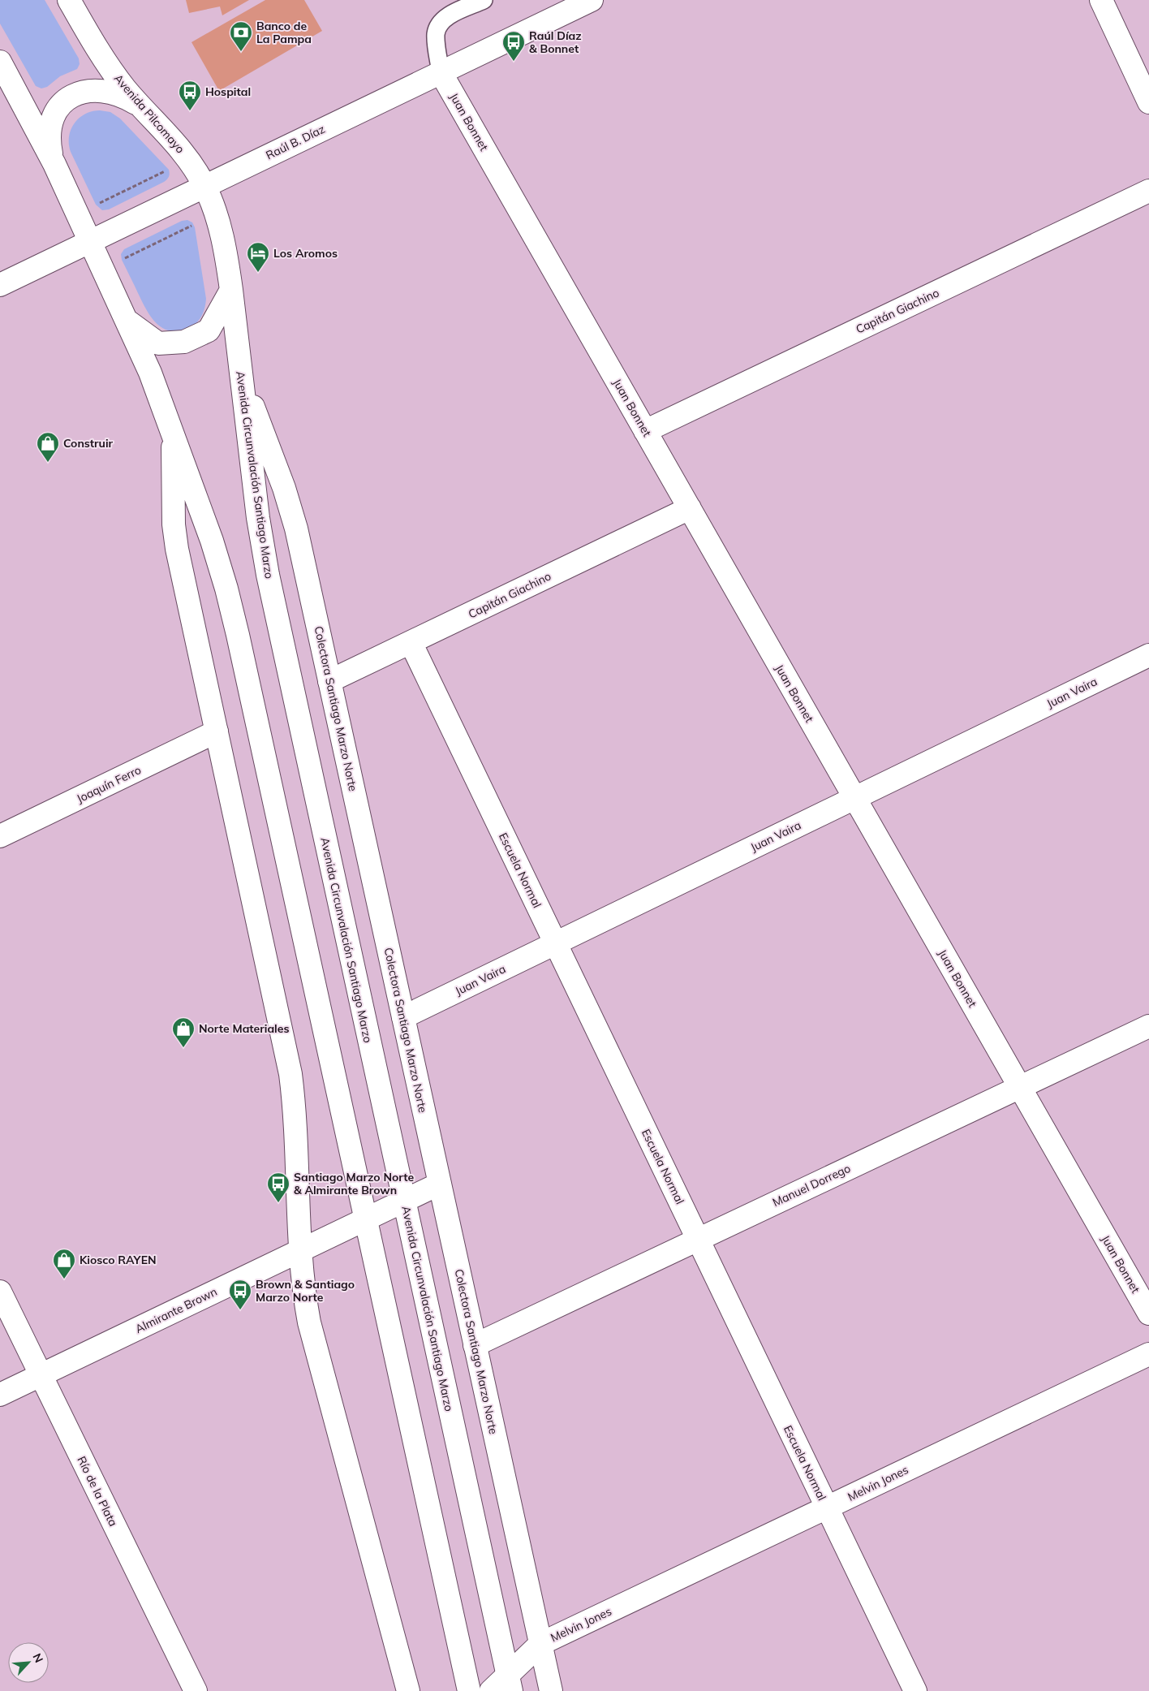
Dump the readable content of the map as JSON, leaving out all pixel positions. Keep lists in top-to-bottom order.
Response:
{
  "streets": {
    "street": [
      "Avenida Pilcomayo",
      "Juan Bonnet",
      "Raúl B. Díaz",
      "Capitán Giachino",
      "Avenida Circunvalación Santiago Marzo",
      "Juan Vaira",
      "Colectora Santiago Marzo Norte",
      "Joaquín Ferro",
      "Escuela Normal",
      "Manuel Dorrego",
      "Almirante Brown",
      "Melvin Jones",
      "Río de la Plata"
    ]
  },
  "crossings": [
    ["Avenida Pilcomayo", "Raúl B. Díaz"],
    ["Avenida Pilcomayo", "Avenida Circunvalación Santiago Marzo"],
    ["Juan Bonnet", "Raúl B. Díaz"],
    ["Juan Bonnet", "Capitán Giachino"],
    ["Juan Bonnet", "Juan Vaira"],
    ["Juan Bonnet", "Manuel Dorrego"],
    ["Raúl B. Díaz", "Avenida Circunvalación Santiago Marzo"],
    ["Capitán Giachino", "Colectora Santiago Marzo Norte"],
    ["Capitán Giachino", "Escuela Normal"],
    ["Avenida Circunvalación Santiago Marzo", "Colectora Santiago Marzo Norte"],
    ["Avenida Circunvalación Santiago Marzo", "Almirante Brown"],
    ["Avenida Circunvalación Santiago Marzo", "Melvin Jones"],
    ["Juan Vaira", "Colectora Santiago Marzo Norte"],
    ["Juan Vaira", "Escuela Normal"],
    ["Colectora Santiago Marzo Norte", "Manuel Dorrego"],
    ["Colectora Santiago Marzo Norte", "Almirante Brown"],
    ["Colectora Santiago Marzo Norte", "Melvin Jones"],
    ["Escuela Normal", "Manuel Dorrego"],
    ["Escuela Normal", "Melvin Jones"],
    ["Almirante Brown", "Río de la Plata"]
  ],
  "places": {
    "bank": ["Banco de La Pampa"],
    "bus stop": [
      "Raúl Díaz & Bonnet",
      "Hospital",
      "Santiago Marzo Norte & Almirante Brown",
      "Brown & Santiago Marzo Norte"
    ],
    "hotel": ["Los Aromos"],
    "shop": ["Construir", "Norte Materiales", "Kiosco RAYEN"]
  },
  "north": "top right"
}
